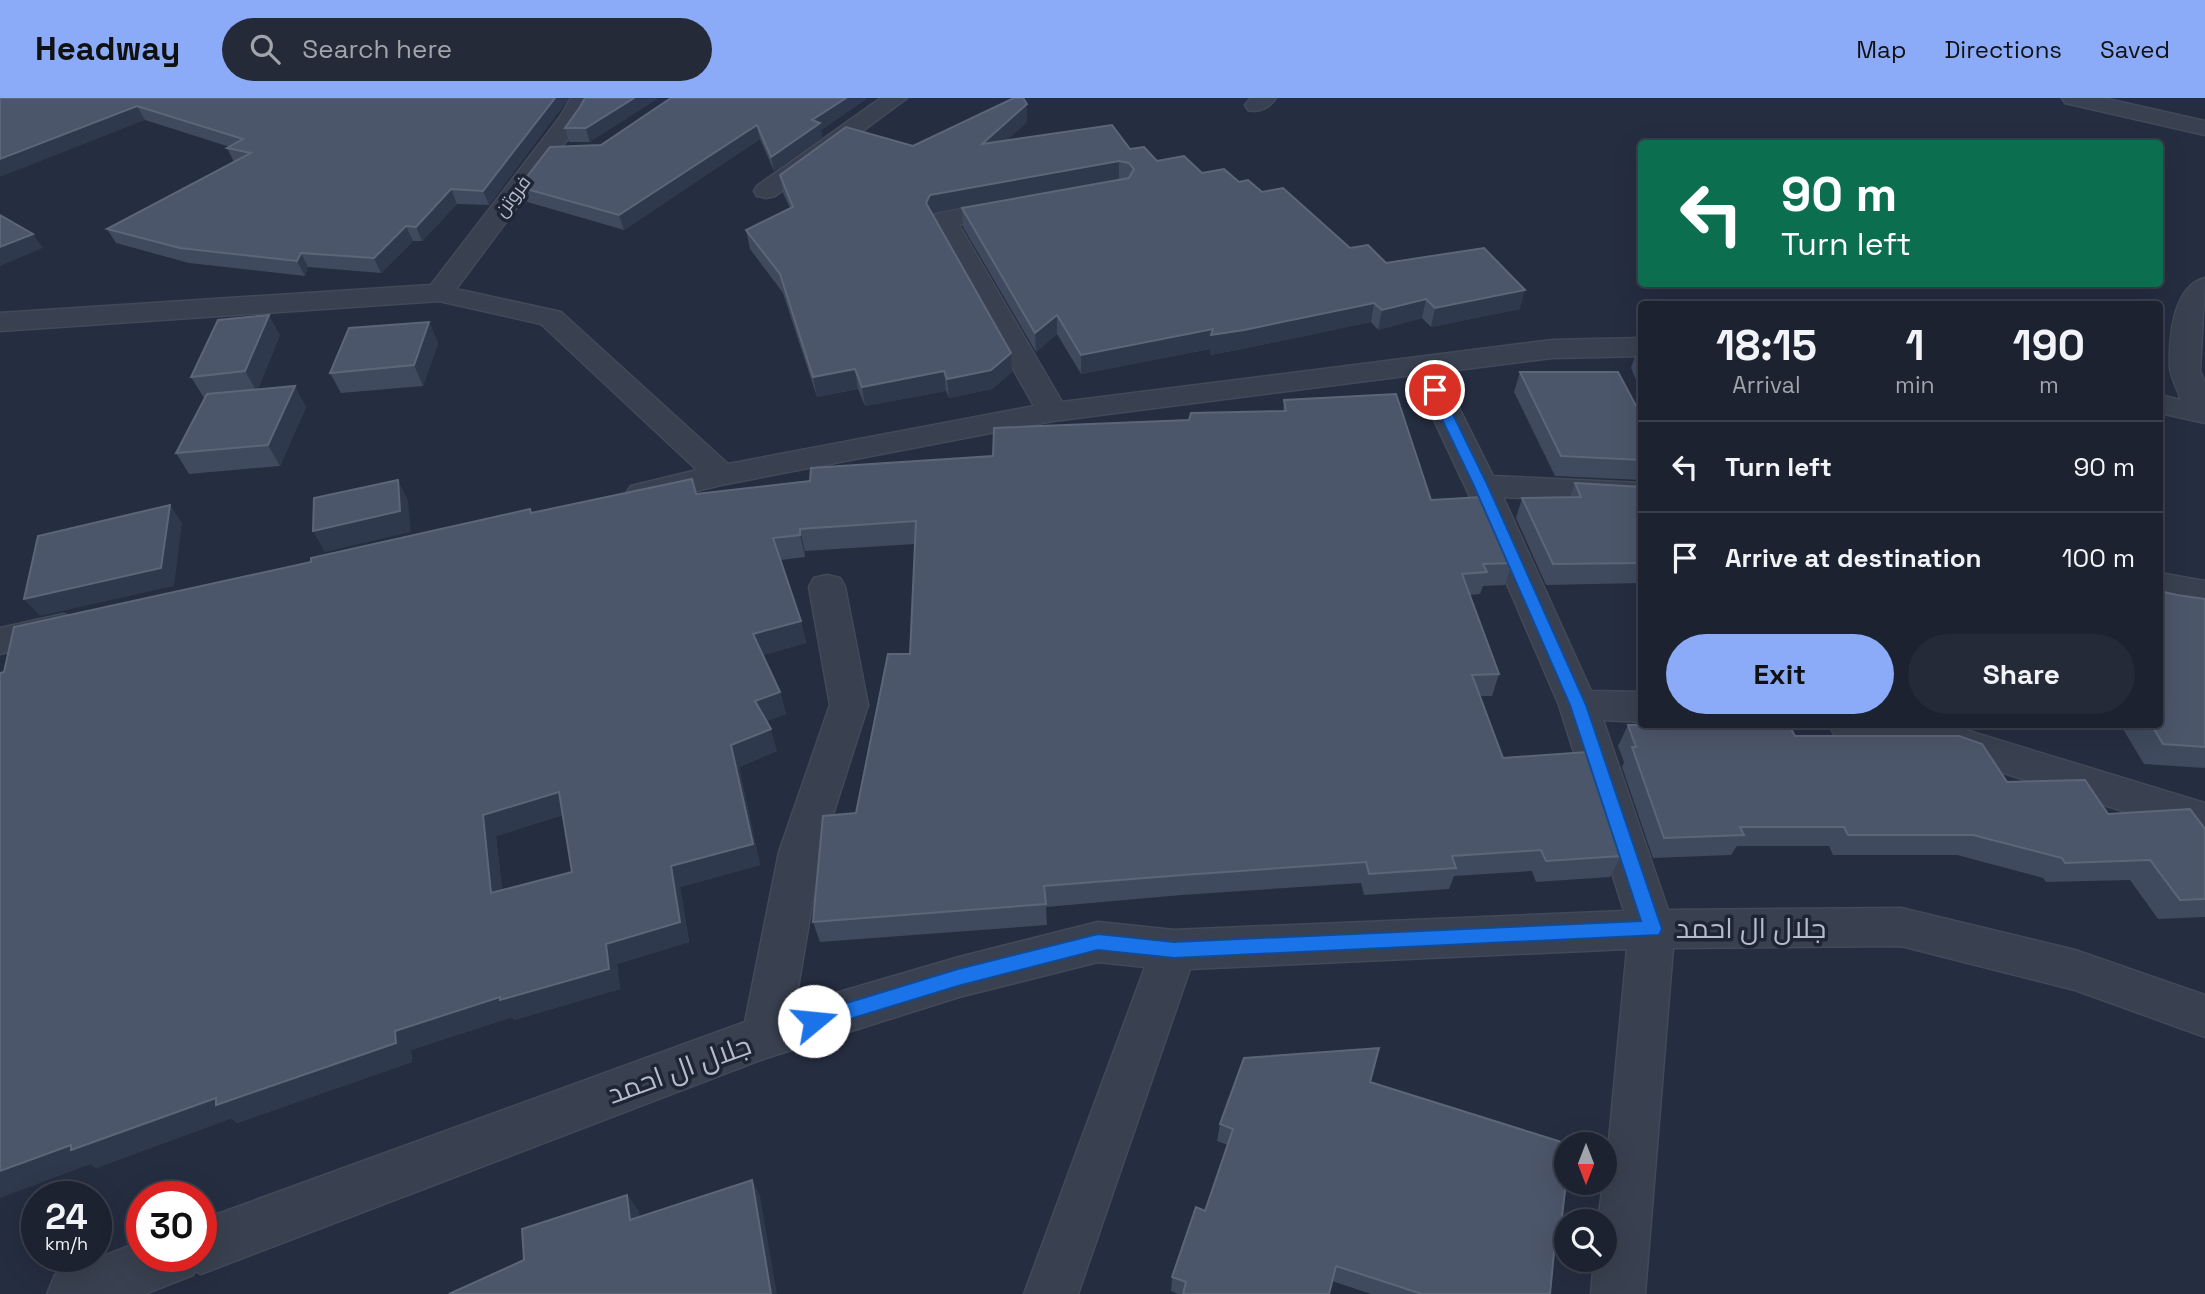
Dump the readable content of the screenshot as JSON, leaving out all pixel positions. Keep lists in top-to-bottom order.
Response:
{
  "streets": {
    "street": ["فروتن", "جلال ال احمد"]
  },
  "north": "bottom",
  "page": {
    "header": "Headway",
    "search": "Search here",
    "nav": ["Map", "Directions", "Saved"],
    "turn": ["90 m", "Turn left"],
    "eta": [
      "18:15",
      "Arrival",
      "1",
      "min",
      "190",
      "m"
    ],
    "list": [
      {
        "name": "Turn left",
        "value": "90 m"
      },
      {
        "name": "Arrive at destination",
        "value": "100 m"
      }
    ],
    "buttons": ["Exit", "Share"],
    "speed": "24 km/h",
    "limit": "30"
  }
}
